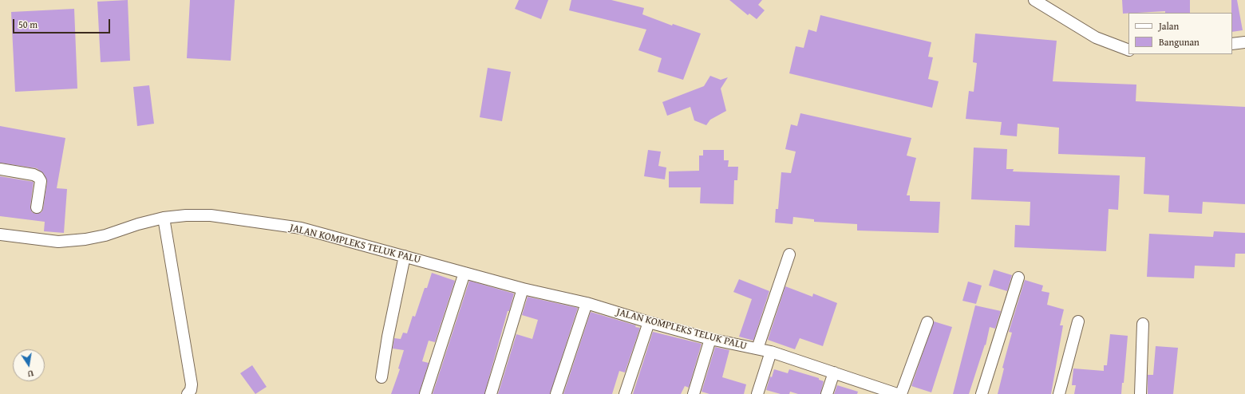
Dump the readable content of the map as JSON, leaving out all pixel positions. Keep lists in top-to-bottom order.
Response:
{
  "streets": {
    "street": ["JALAN KOMPLEKS TELUK PALU"]
  },
  "legend": ["Jalan", "Bangunan"],
  "scale_bar": "50 m",
  "north": "bottom"
}
